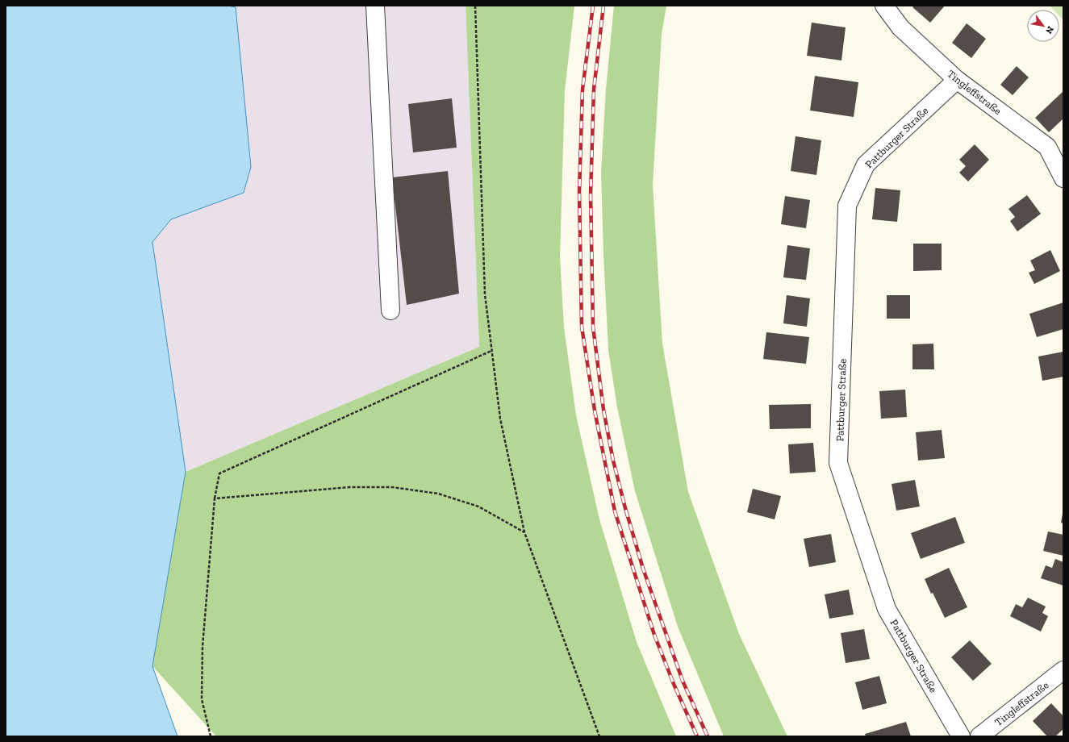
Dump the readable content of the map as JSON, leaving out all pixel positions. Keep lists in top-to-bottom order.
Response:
{
  "streets": {
    "street": ["Tingleffstraße", "Pattburger Straße"]
  },
  "crossings": [
    ["Tingleffstraße", "Pattburger Straße"]
  ],
  "north": "bottom right"
}
